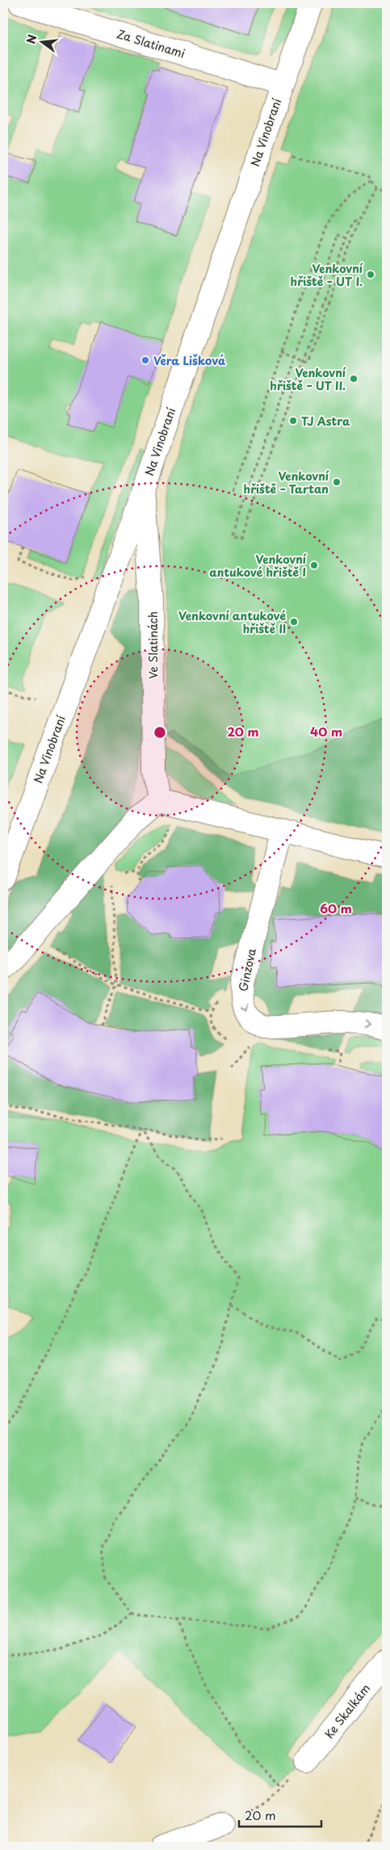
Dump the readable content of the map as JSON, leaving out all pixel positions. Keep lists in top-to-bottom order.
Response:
{
  "streets": {
    "street": [
      "Za Slatinami",
      "Na Vinobraní",
      "Ve Slatinách",
      "Ginzova",
      "Ke Skalkám"
    ]
  },
  "crossings": [
    ["Za Slatinami", "Na Vinobraní"],
    ["Na Vinobraní", "Ve Slatinách"]
  ],
  "places": [
    "Venkovní hřiště – UT I.",
    "Věra Lišková",
    "Venkovní hřiště – UT II.",
    "TJ Astra",
    "Venkovní hřiště – Tartan",
    "Venkovní antukové hřiště I",
    "Venkovní antukové hřiště II"
  ],
  "scale_bar": "20 m",
  "north": "left",
  "rings": ["20 m", "40 m", "60 m"]
}
